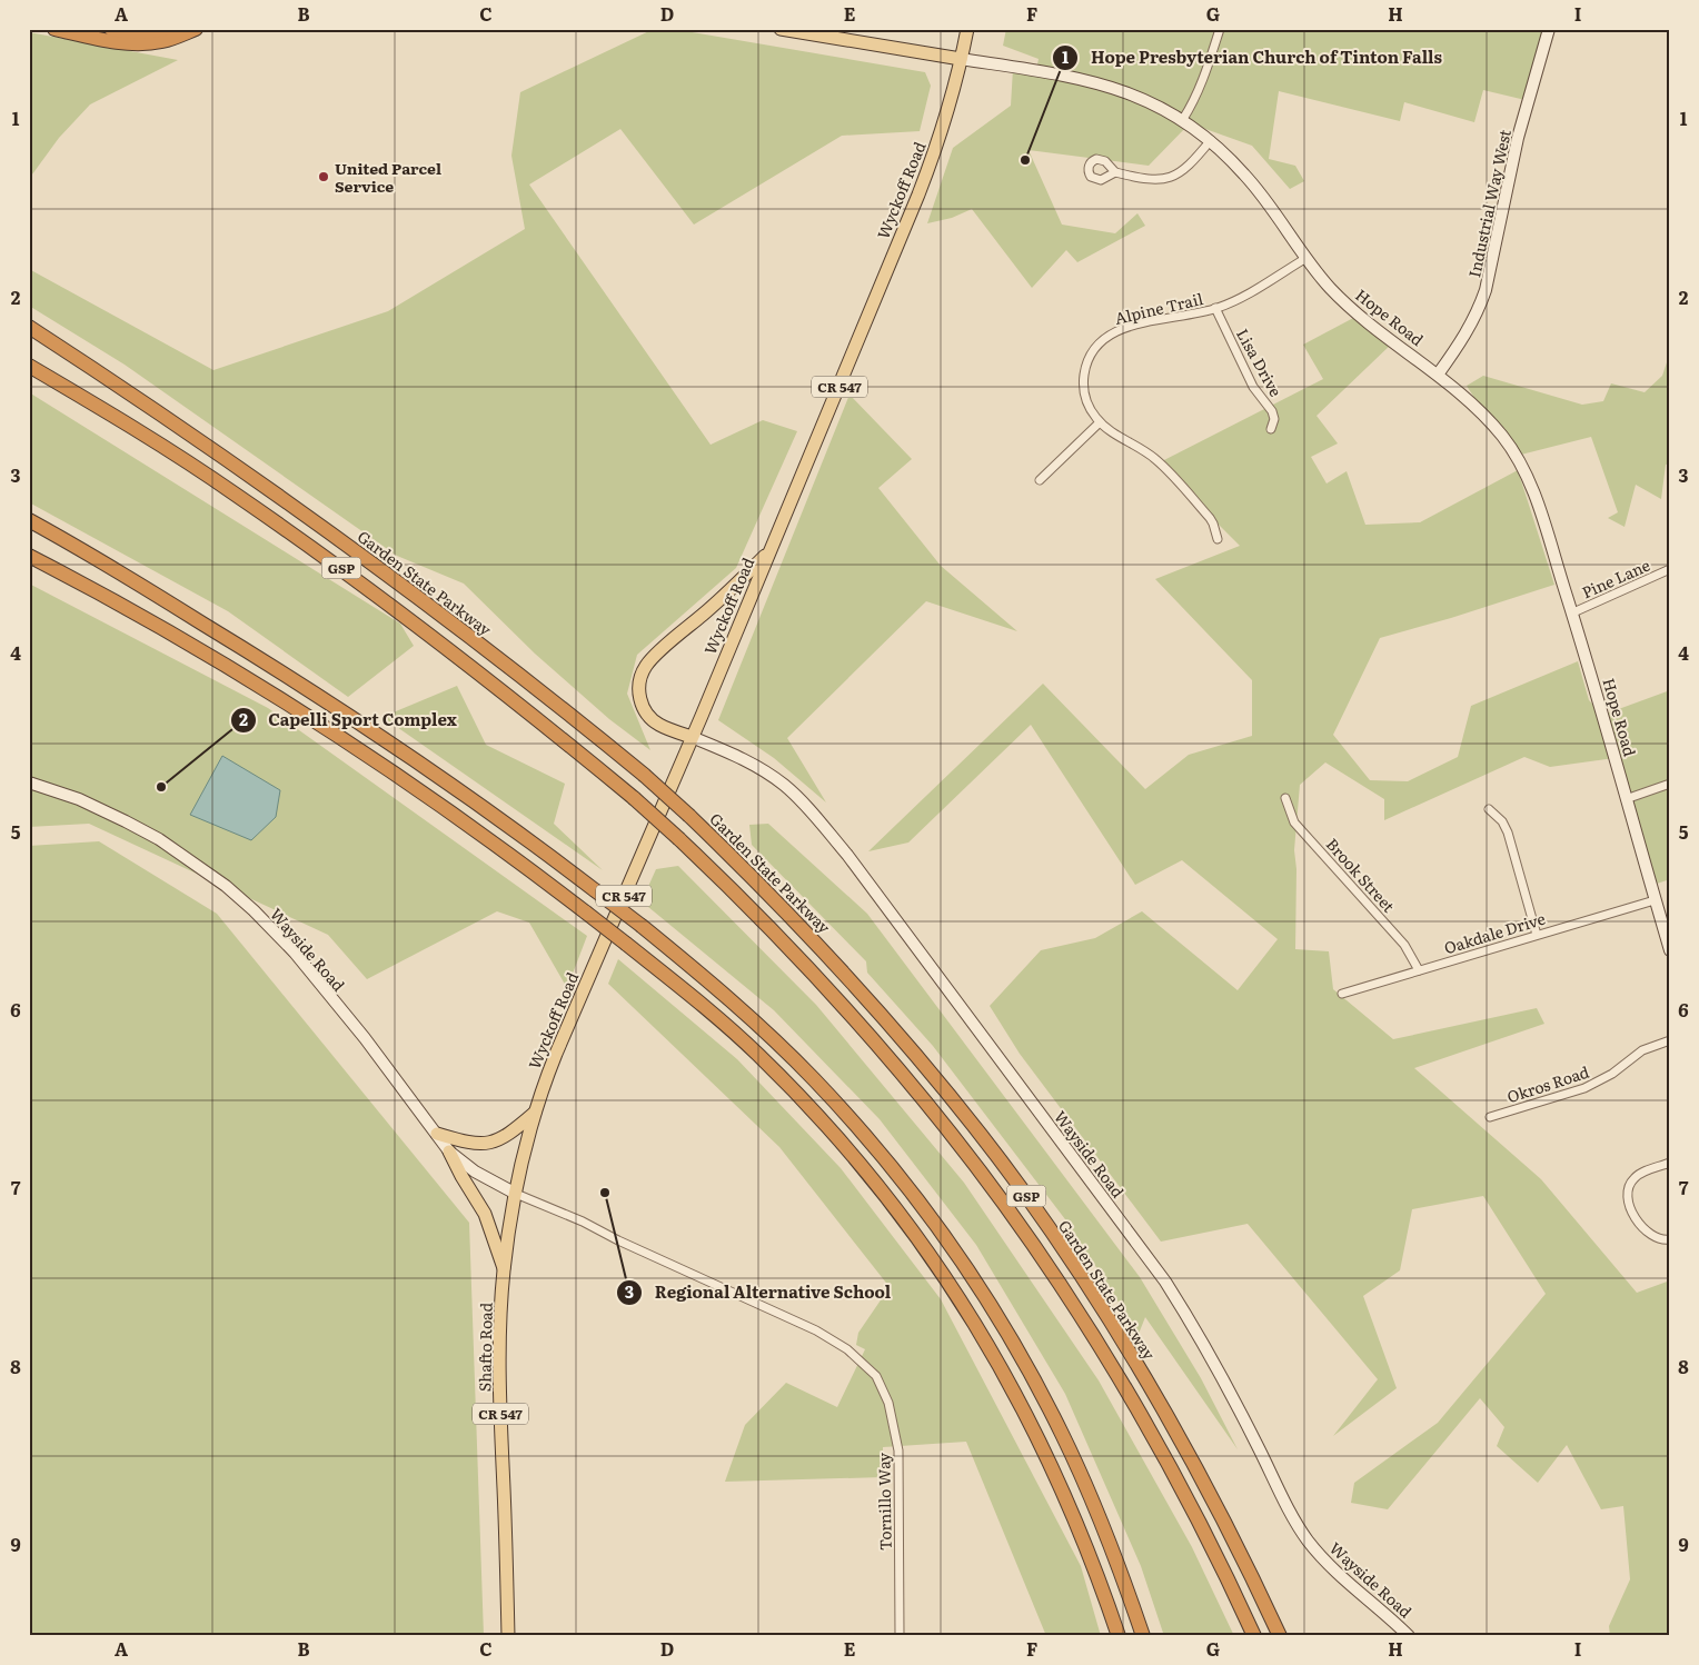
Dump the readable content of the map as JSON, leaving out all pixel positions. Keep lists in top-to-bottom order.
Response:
{
  "streets": {
    "highway": ["GSP", "Garden State Parkway"],
    "main road": [
      "Wyckoff Road",
      "Hope Road",
      "CR 547",
      "Shafto Road"
    ],
    "street": [
      "Industrial Way West",
      "Alpine Trail",
      "Lisa Drive",
      "Pine Lane",
      "Brook Street",
      "Oakdale Drive",
      "Wayside Road",
      "Okros Road",
      "Tornillo Way"
    ]
  },
  "crossings": [
    ["Wyckoff Road", "Hope Road"],
    ["Wyckoff Road", "Wayside Road"],
    ["Wyckoff Road", "Shafto Road"],
    ["Wyckoff Road", "Tornillo Way"],
    ["Industrial Way West", "Hope Road"],
    ["Alpine Trail", "Hope Road"],
    ["Alpine Trail", "Lisa Drive"],
    ["Hope Road", "Pine Lane"],
    ["Hope Road", "Oakdale Drive"],
    ["Brook Street", "Oakdale Drive"],
    ["Wayside Road", "Shafto Road"],
    ["Wayside Road", "Tornillo Way"],
    ["Shafto Road", "Tornillo Way"]
  ],
  "places": [
    "Hope Presbyterian Church of Tinton Falls",
    "United Parcel Service",
    "Capelli Sport Complex",
    "Regional Alternative School"
  ],
  "grid": {
    "columns": [
      "A",
      "B",
      "C",
      "D",
      "E",
      "F",
      "G",
      "H",
      "I"
    ],
    "rows": [
      "1",
      "2",
      "3",
      "4",
      "5",
      "6",
      "7",
      "8",
      "9"
    ]
  }
}
